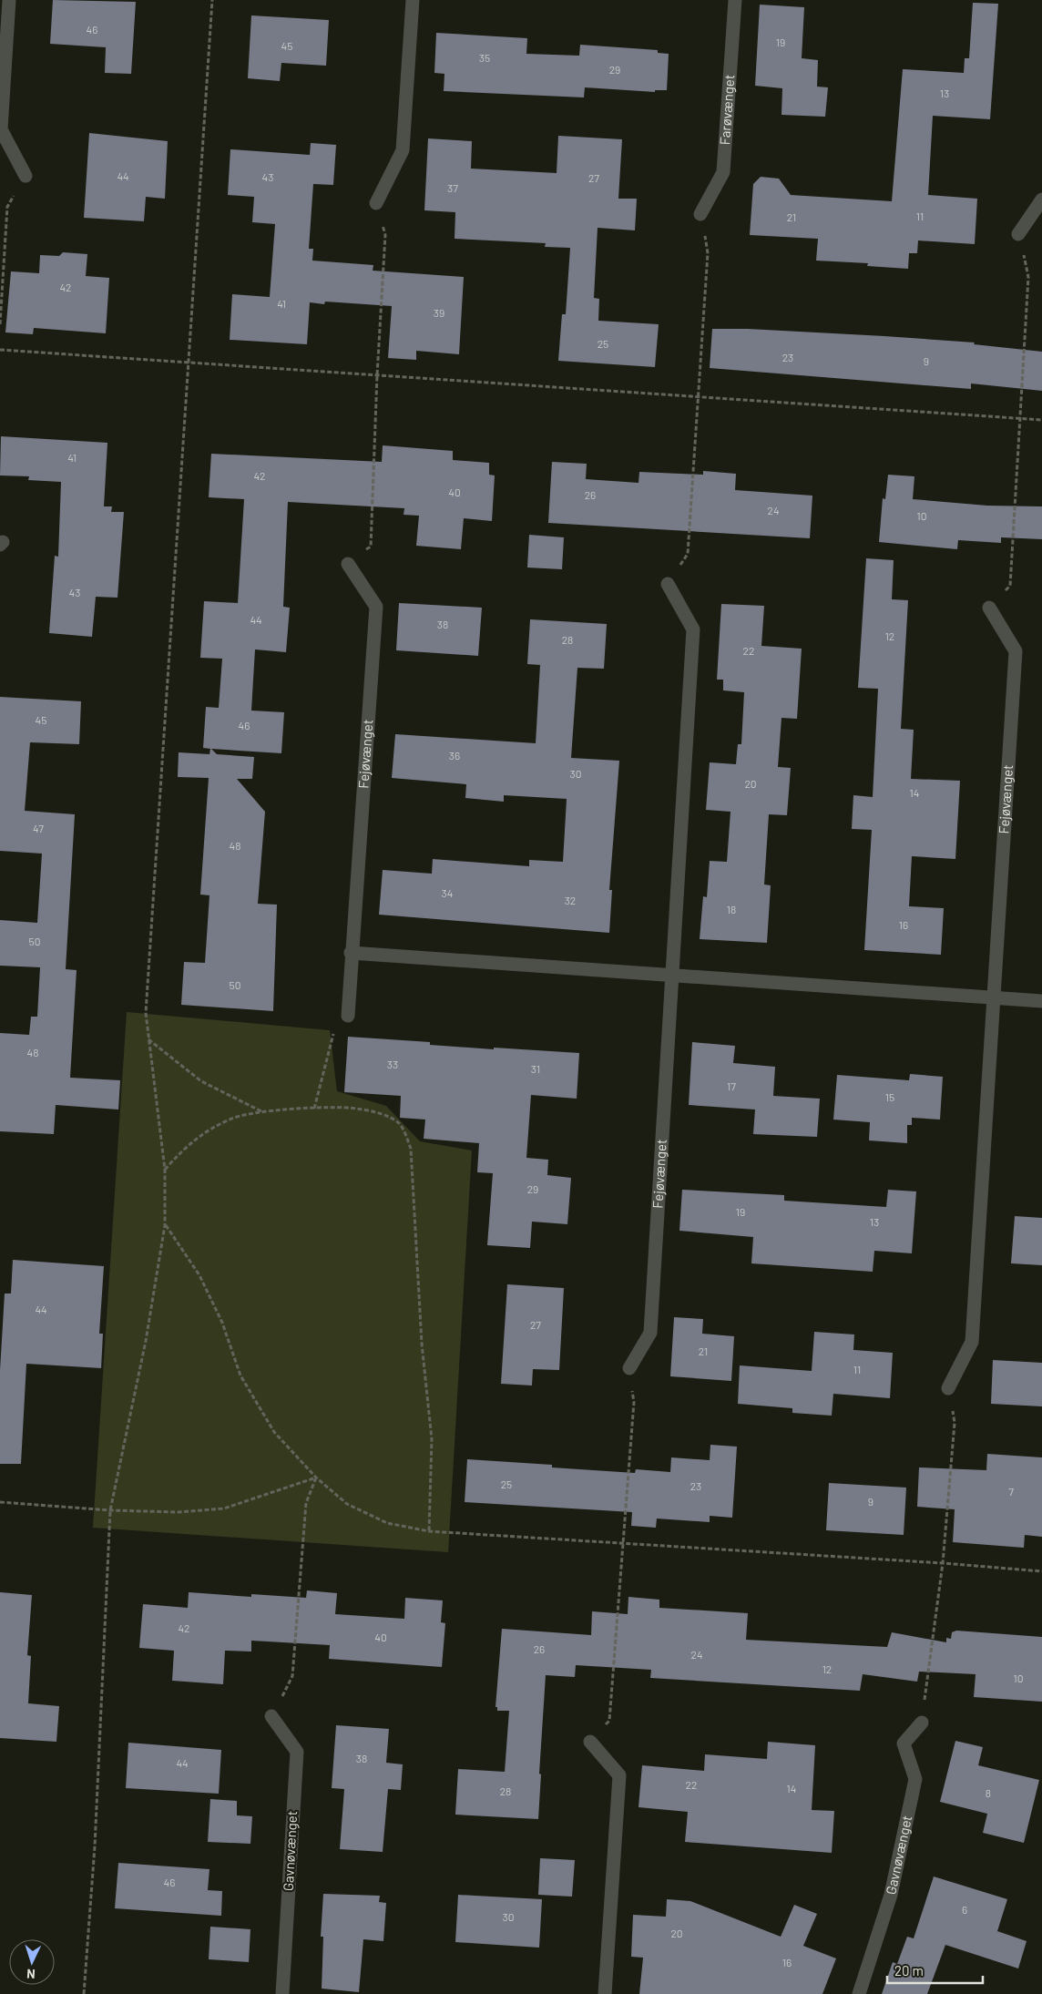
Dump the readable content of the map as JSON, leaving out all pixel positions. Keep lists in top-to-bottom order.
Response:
{
  "streets": {
    "street": ["Farøvænget", "Fejøvænget", "Gavnøvænget"]
  },
  "house_numbers": [
    "46",
    "19",
    "45",
    "35",
    "29",
    "13",
    "44",
    "43",
    "27",
    "37",
    "11",
    "21",
    "42",
    "41",
    "39",
    "25",
    "23",
    "9",
    "41",
    "42",
    "40",
    "26",
    "24",
    "10",
    "43",
    "44",
    "38",
    "12",
    "28",
    "22",
    "45",
    "46",
    "36",
    "30",
    "20",
    "14",
    "47",
    "48",
    "34",
    "32",
    "18",
    "16",
    "50",
    "50",
    "48",
    "33",
    "31",
    "17",
    "15",
    "29",
    "19",
    "13",
    "44",
    "27",
    "21",
    "11",
    "25",
    "23",
    "7",
    "9",
    "42",
    "40",
    "26",
    "24",
    "12",
    "10",
    "38",
    "44",
    "22",
    "14",
    "28",
    "8",
    "46",
    "6",
    "30",
    "20",
    "16"
  ],
  "scale_bar": "20 m",
  "north": "bottom"
}
